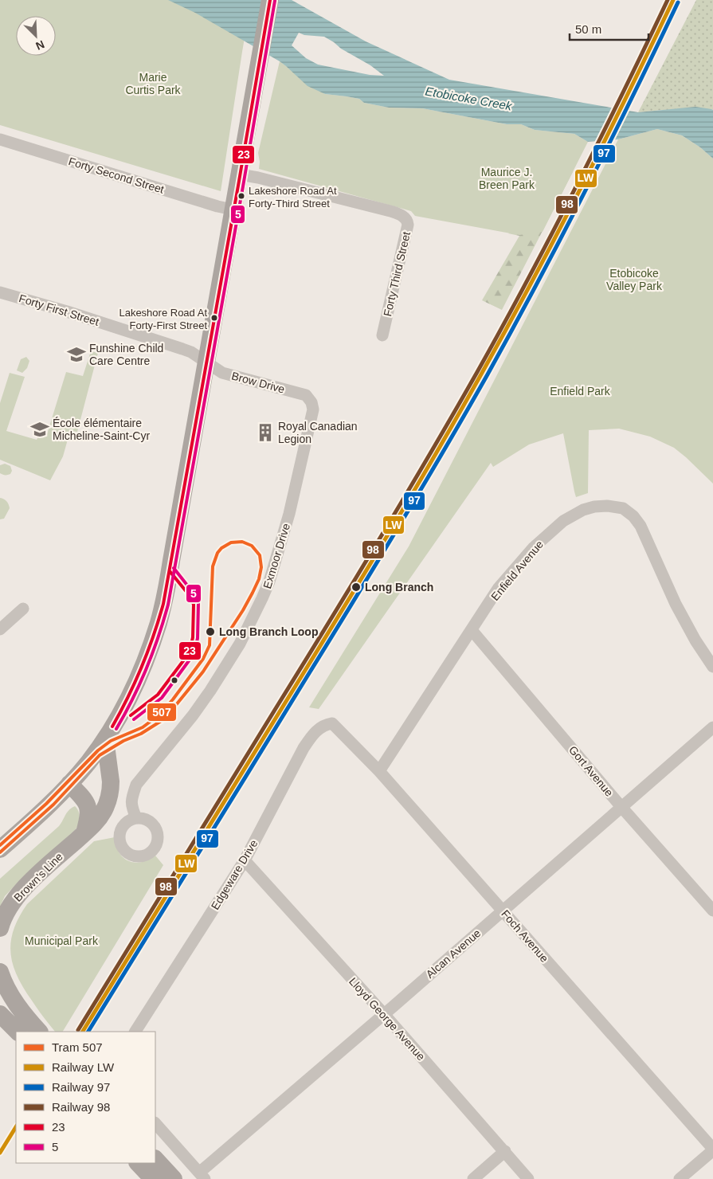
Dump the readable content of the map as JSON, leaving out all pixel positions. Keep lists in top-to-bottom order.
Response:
{
  "streets": {
    "main road": ["Brown's Line"],
    "street": [
      "Forty Second Street",
      "Forty Third Street",
      "Forty First Street",
      "Brow Drive",
      "Exmoor Drive",
      "Enfield Avenue",
      "Gort Avenue",
      "Edgeware Drive",
      "Foch Avenue",
      "Alcan Avenue",
      "Lloyd George Avenue"
    ]
  },
  "crossings": [
    ["Forty First Street", "Brow Drive"],
    ["Brow Drive", "Exmoor Drive"],
    ["Enfield Avenue", "Gort Avenue"],
    ["Enfield Avenue", "Foch Avenue"],
    ["Gort Avenue", "Alcan Avenue"],
    ["Edgeware Drive", "Foch Avenue"],
    ["Edgeware Drive", "Lloyd George Avenue"],
    ["Foch Avenue", "Alcan Avenue"],
    ["Alcan Avenue", "Lloyd George Avenue"]
  ],
  "water": ["Etobicoke Creek"],
  "parks": [
    "Marie Curtis Park",
    "Maurice J. Breen Park",
    "Etobicoke Valley Park",
    "Enfield Park",
    "Municipal Park"
  ],
  "places": {
    "other": [
      "Lakeshore Road At Forty-Third Street",
      "Lakeshore Road At Forty-First Street",
      "Long Branch",
      "Long Branch Loop"
    ],
    "school or university": ["Funshine Child Care Centre", "École élémentaire Micheline-Saint-Cyr"],
    "building": ["Royal Canadian Legion"]
  },
  "lines": [
    "rail line LW",
    "rail line 98",
    "transit line 23",
    "transit line 5",
    "rail line 97",
    "tram line 507"
  ],
  "legend": [
    "Tram 507",
    "Railway LW",
    "Railway 97",
    "Railway 98",
    "23",
    "5"
  ],
  "scale_bar": "50 m",
  "north": "bottom right"
}
